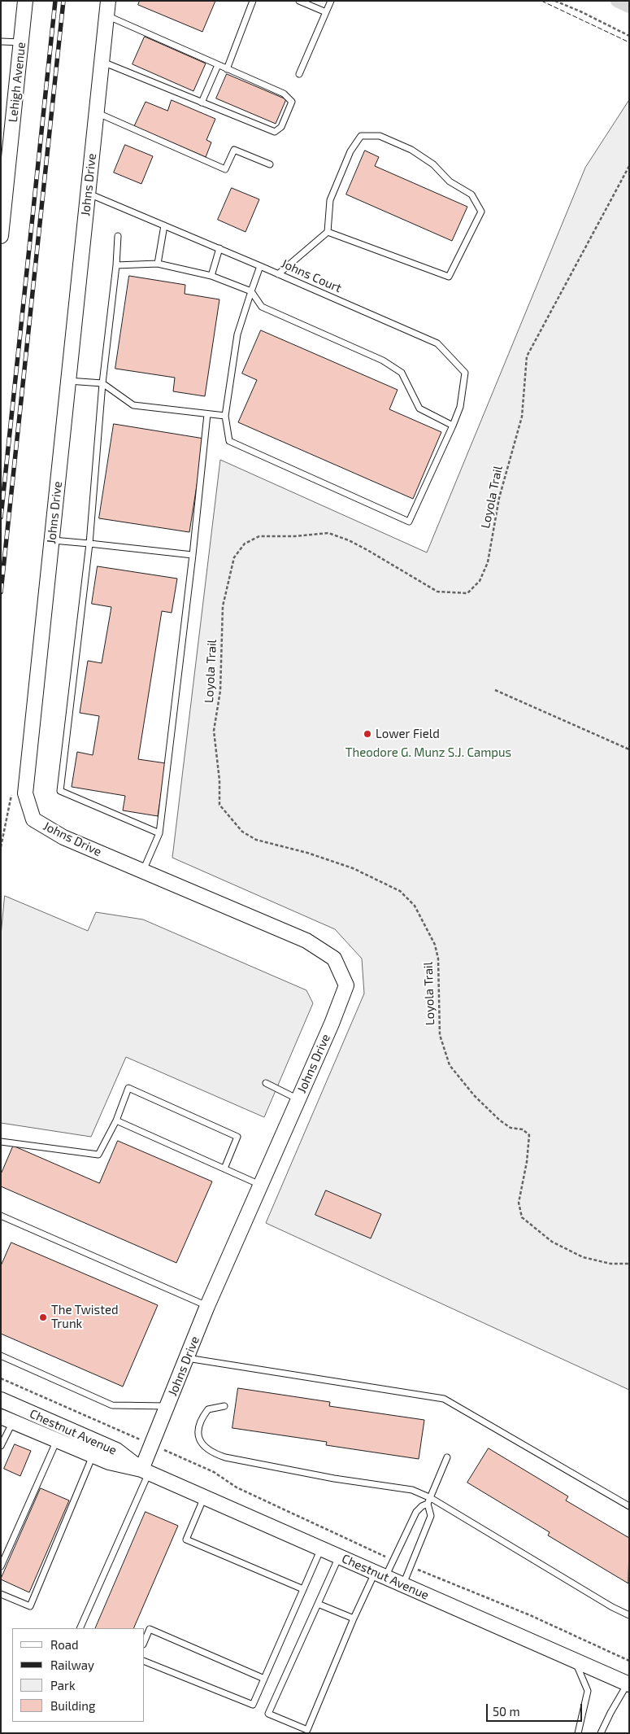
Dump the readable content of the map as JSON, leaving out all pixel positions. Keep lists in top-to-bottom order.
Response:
{
  "streets": {
    "street": ["Lehigh Avenue", "Johns Drive", "Chestnut Avenue"],
    "lane": ["Johns Court"],
    "path": ["Loyola Trail"]
  },
  "crossings": [
    ["Johns Drive", "Johns Court"],
    ["Johns Drive", "Chestnut Avenue"]
  ],
  "parks": ["Theodore G. Munz S.J. Campus"],
  "places": ["Lower Field", "The Twisted Trunk"],
  "legend": [
    "Road",
    "Railway",
    "Park",
    "Building"
  ],
  "scale_bar": "50 m"
}
